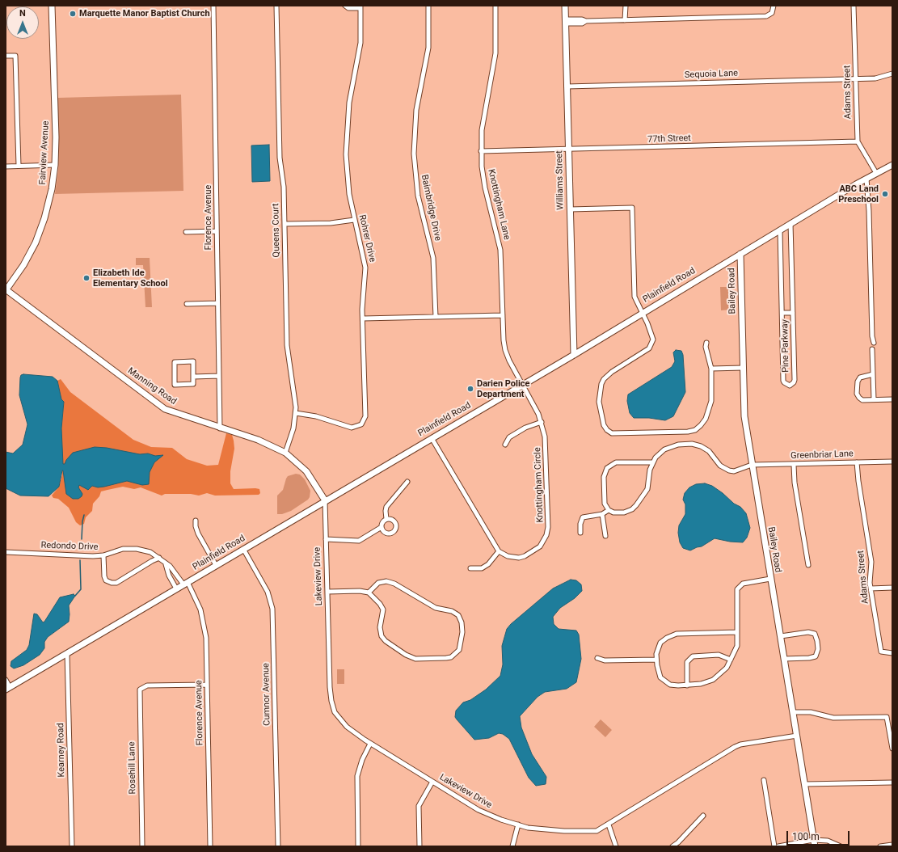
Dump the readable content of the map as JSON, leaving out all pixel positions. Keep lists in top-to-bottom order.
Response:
{
  "streets": {
    "street": [
      "Sequoia Lane",
      "Adams Street",
      "77th Street",
      "Fairview Avenue",
      "Williams Street",
      "Knottingham Lane",
      "Baimbridge Drive",
      "Florence Avenue",
      "Queens Court",
      "Rohrer Drive",
      "Plainfield Road",
      "Bailey Road",
      "Pine Parkway",
      "Manning Road",
      "Greenbriar Lane",
      "Knottingham Circle",
      "Redondo Drive",
      "Lakeview Drive",
      "Cumnor Avenue",
      "Kearney Road",
      "Rosehill Lane"
    ]
  },
  "crossings": [
    ["Sequoia Lane", "Adams Street"],
    ["Sequoia Lane", "Williams Street"],
    ["Adams Street", "77th Street"],
    ["Adams Street", "Plainfield Road"],
    ["Adams Street", "Greenbriar Lane"],
    ["77th Street", "Williams Street"],
    ["77th Street", "Knottingham Lane"],
    ["Fairview Avenue", "Manning Road"],
    ["Williams Street", "Plainfield Road"],
    ["Knottingham Lane", "Plainfield Road"],
    ["Knottingham Lane", "Knottingham Circle"],
    ["Florence Avenue", "Plainfield Road"],
    ["Florence Avenue", "Manning Road"],
    ["Florence Avenue", "Redondo Drive"],
    ["Florence Avenue", "Rosehill Lane"],
    ["Queens Court", "Rohrer Drive"],
    ["Queens Court", "Manning Road"],
    ["Plainfield Road", "Bailey Road"],
    ["Plainfield Road", "Pine Parkway"],
    ["Plainfield Road", "Manning Road"],
    ["Plainfield Road", "Knottingham Circle"],
    ["Plainfield Road", "Redondo Drive"],
    ["Plainfield Road", "Lakeview Drive"],
    ["Plainfield Road", "Cumnor Avenue"],
    ["Plainfield Road", "Kearney Road"],
    ["Bailey Road", "Greenbriar Lane"],
    ["Bailey Road", "Lakeview Drive"],
    ["Manning Road", "Lakeview Drive"]
  ],
  "places": [
    "Marquette Manor Baptist Church",
    "ABC Land Preschool",
    "Elizabeth Ide Elementary School",
    "Darien Police Department"
  ],
  "scale_bar": "100 m",
  "north": "top"
}
